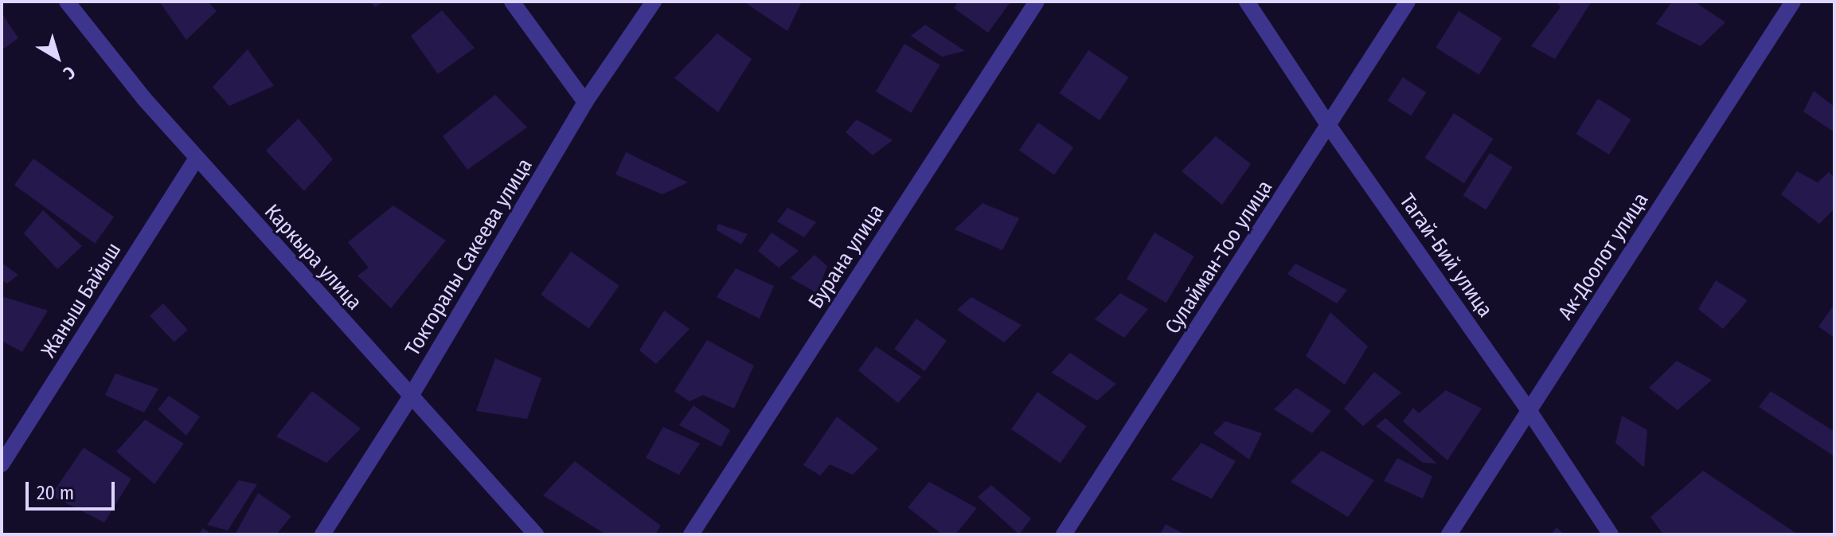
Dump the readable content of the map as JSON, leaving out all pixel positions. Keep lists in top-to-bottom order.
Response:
{
  "streets": {
    "street": [
      "Тагай-Бий улица",
      "Бурана улица",
      "Ак-Доолот улица",
      "Каркыра улица",
      "Токторалы Сакеева улица",
      "Сулайман-Тоо улица",
      "Жаныш Байыш"
    ]
  },
  "crossings": [
    ["Тагай-Бий улица", "Ак-Доолот улица"],
    ["Тагай-Бий улица", "Сулайман-Тоо улица"],
    ["Каркыра улица", "Токторалы Сакеева улица"],
    ["Каркыра улица", "Жаныш Байыш"]
  ],
  "scale_bar": "20 m",
  "north": "bottom right"
}
